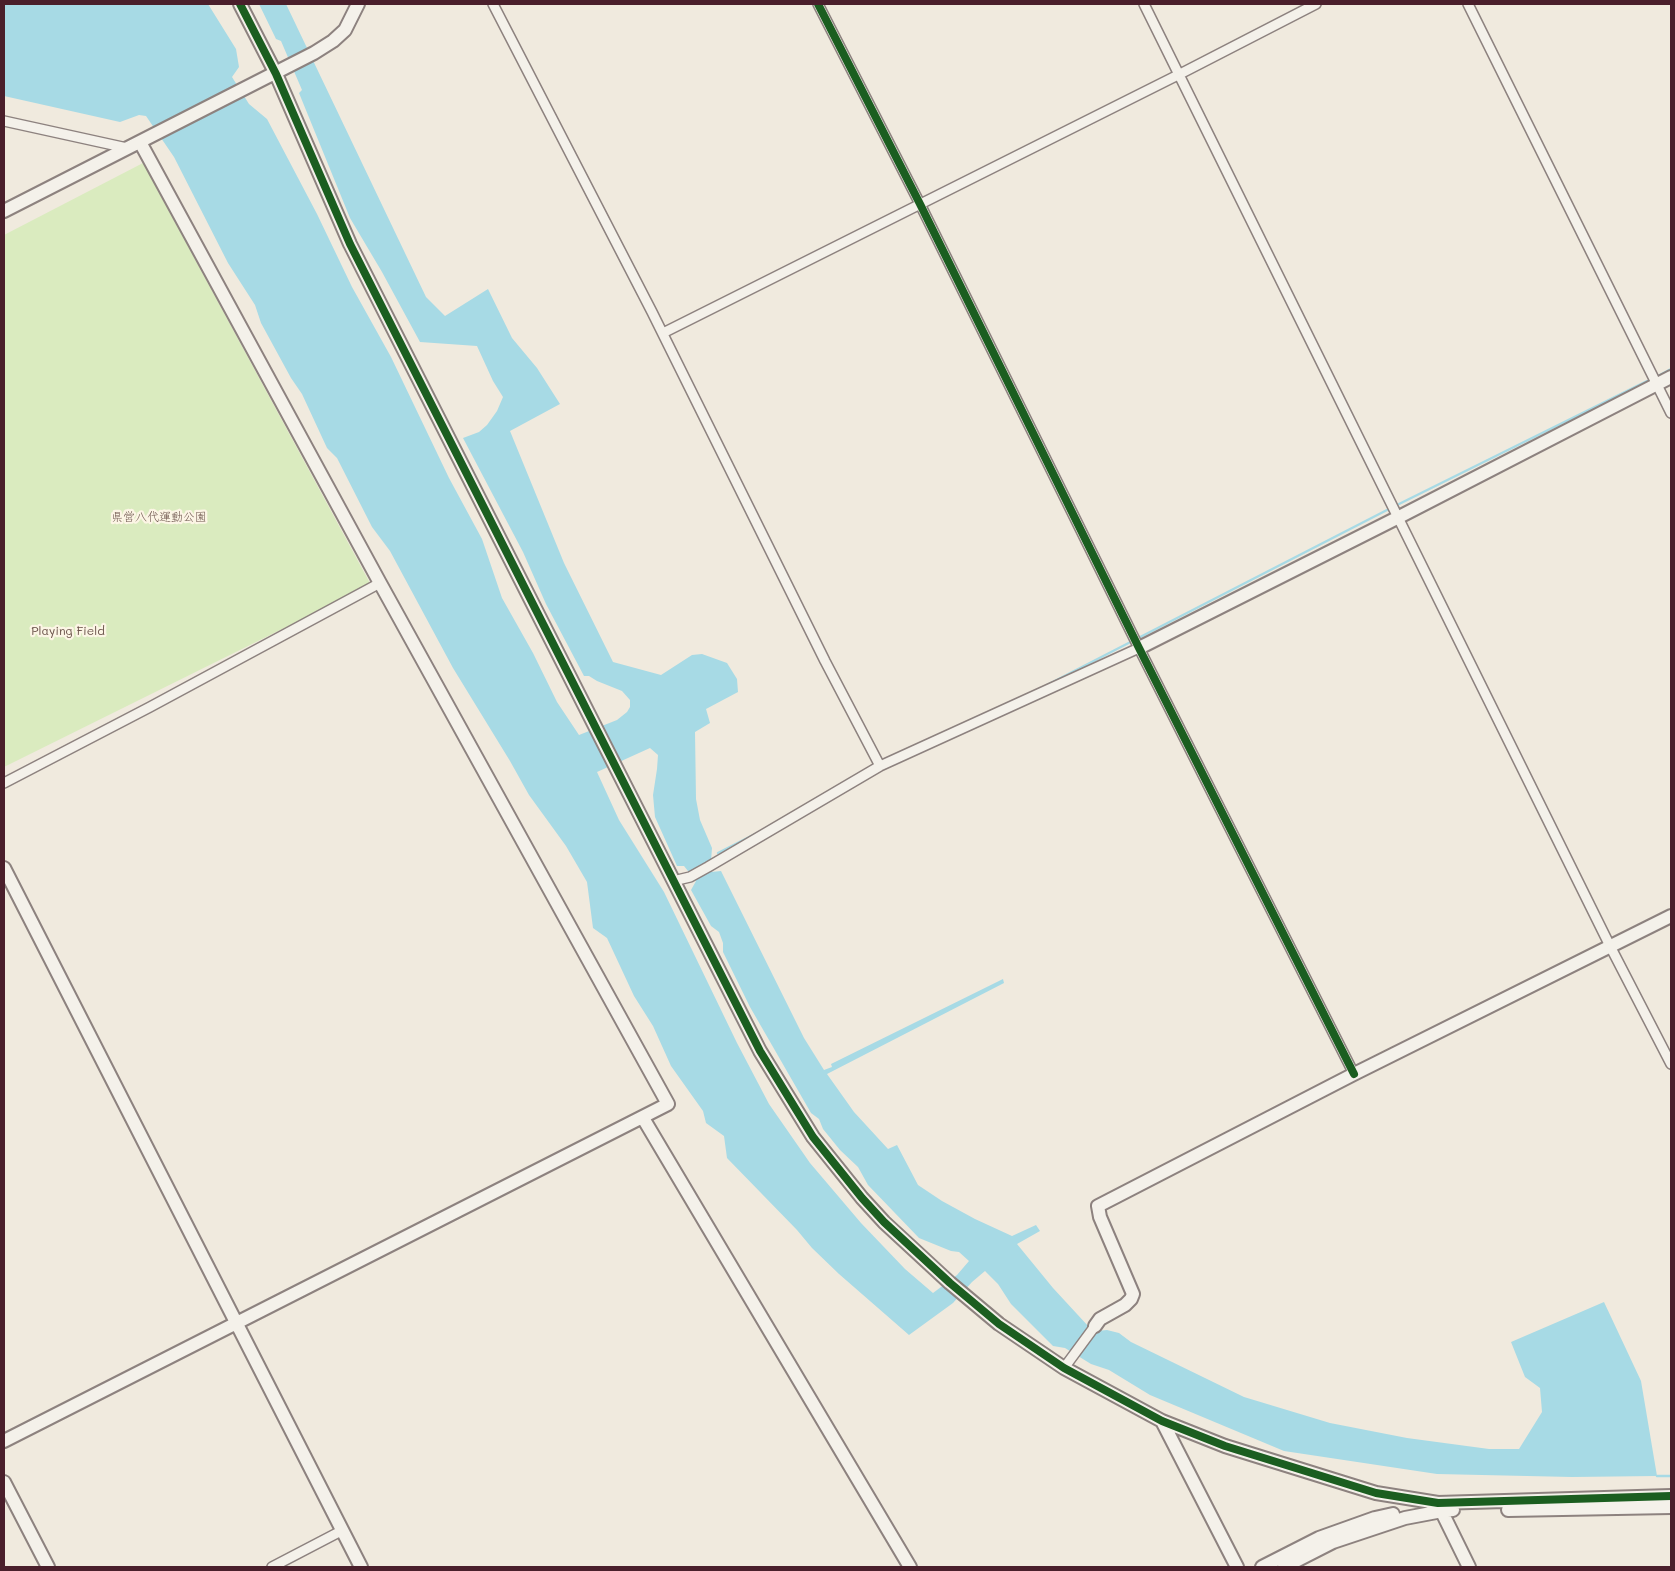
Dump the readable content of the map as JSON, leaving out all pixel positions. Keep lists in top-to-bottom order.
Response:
{
  "parks": ["県営八代運動公園", "Playing Field"]
}
